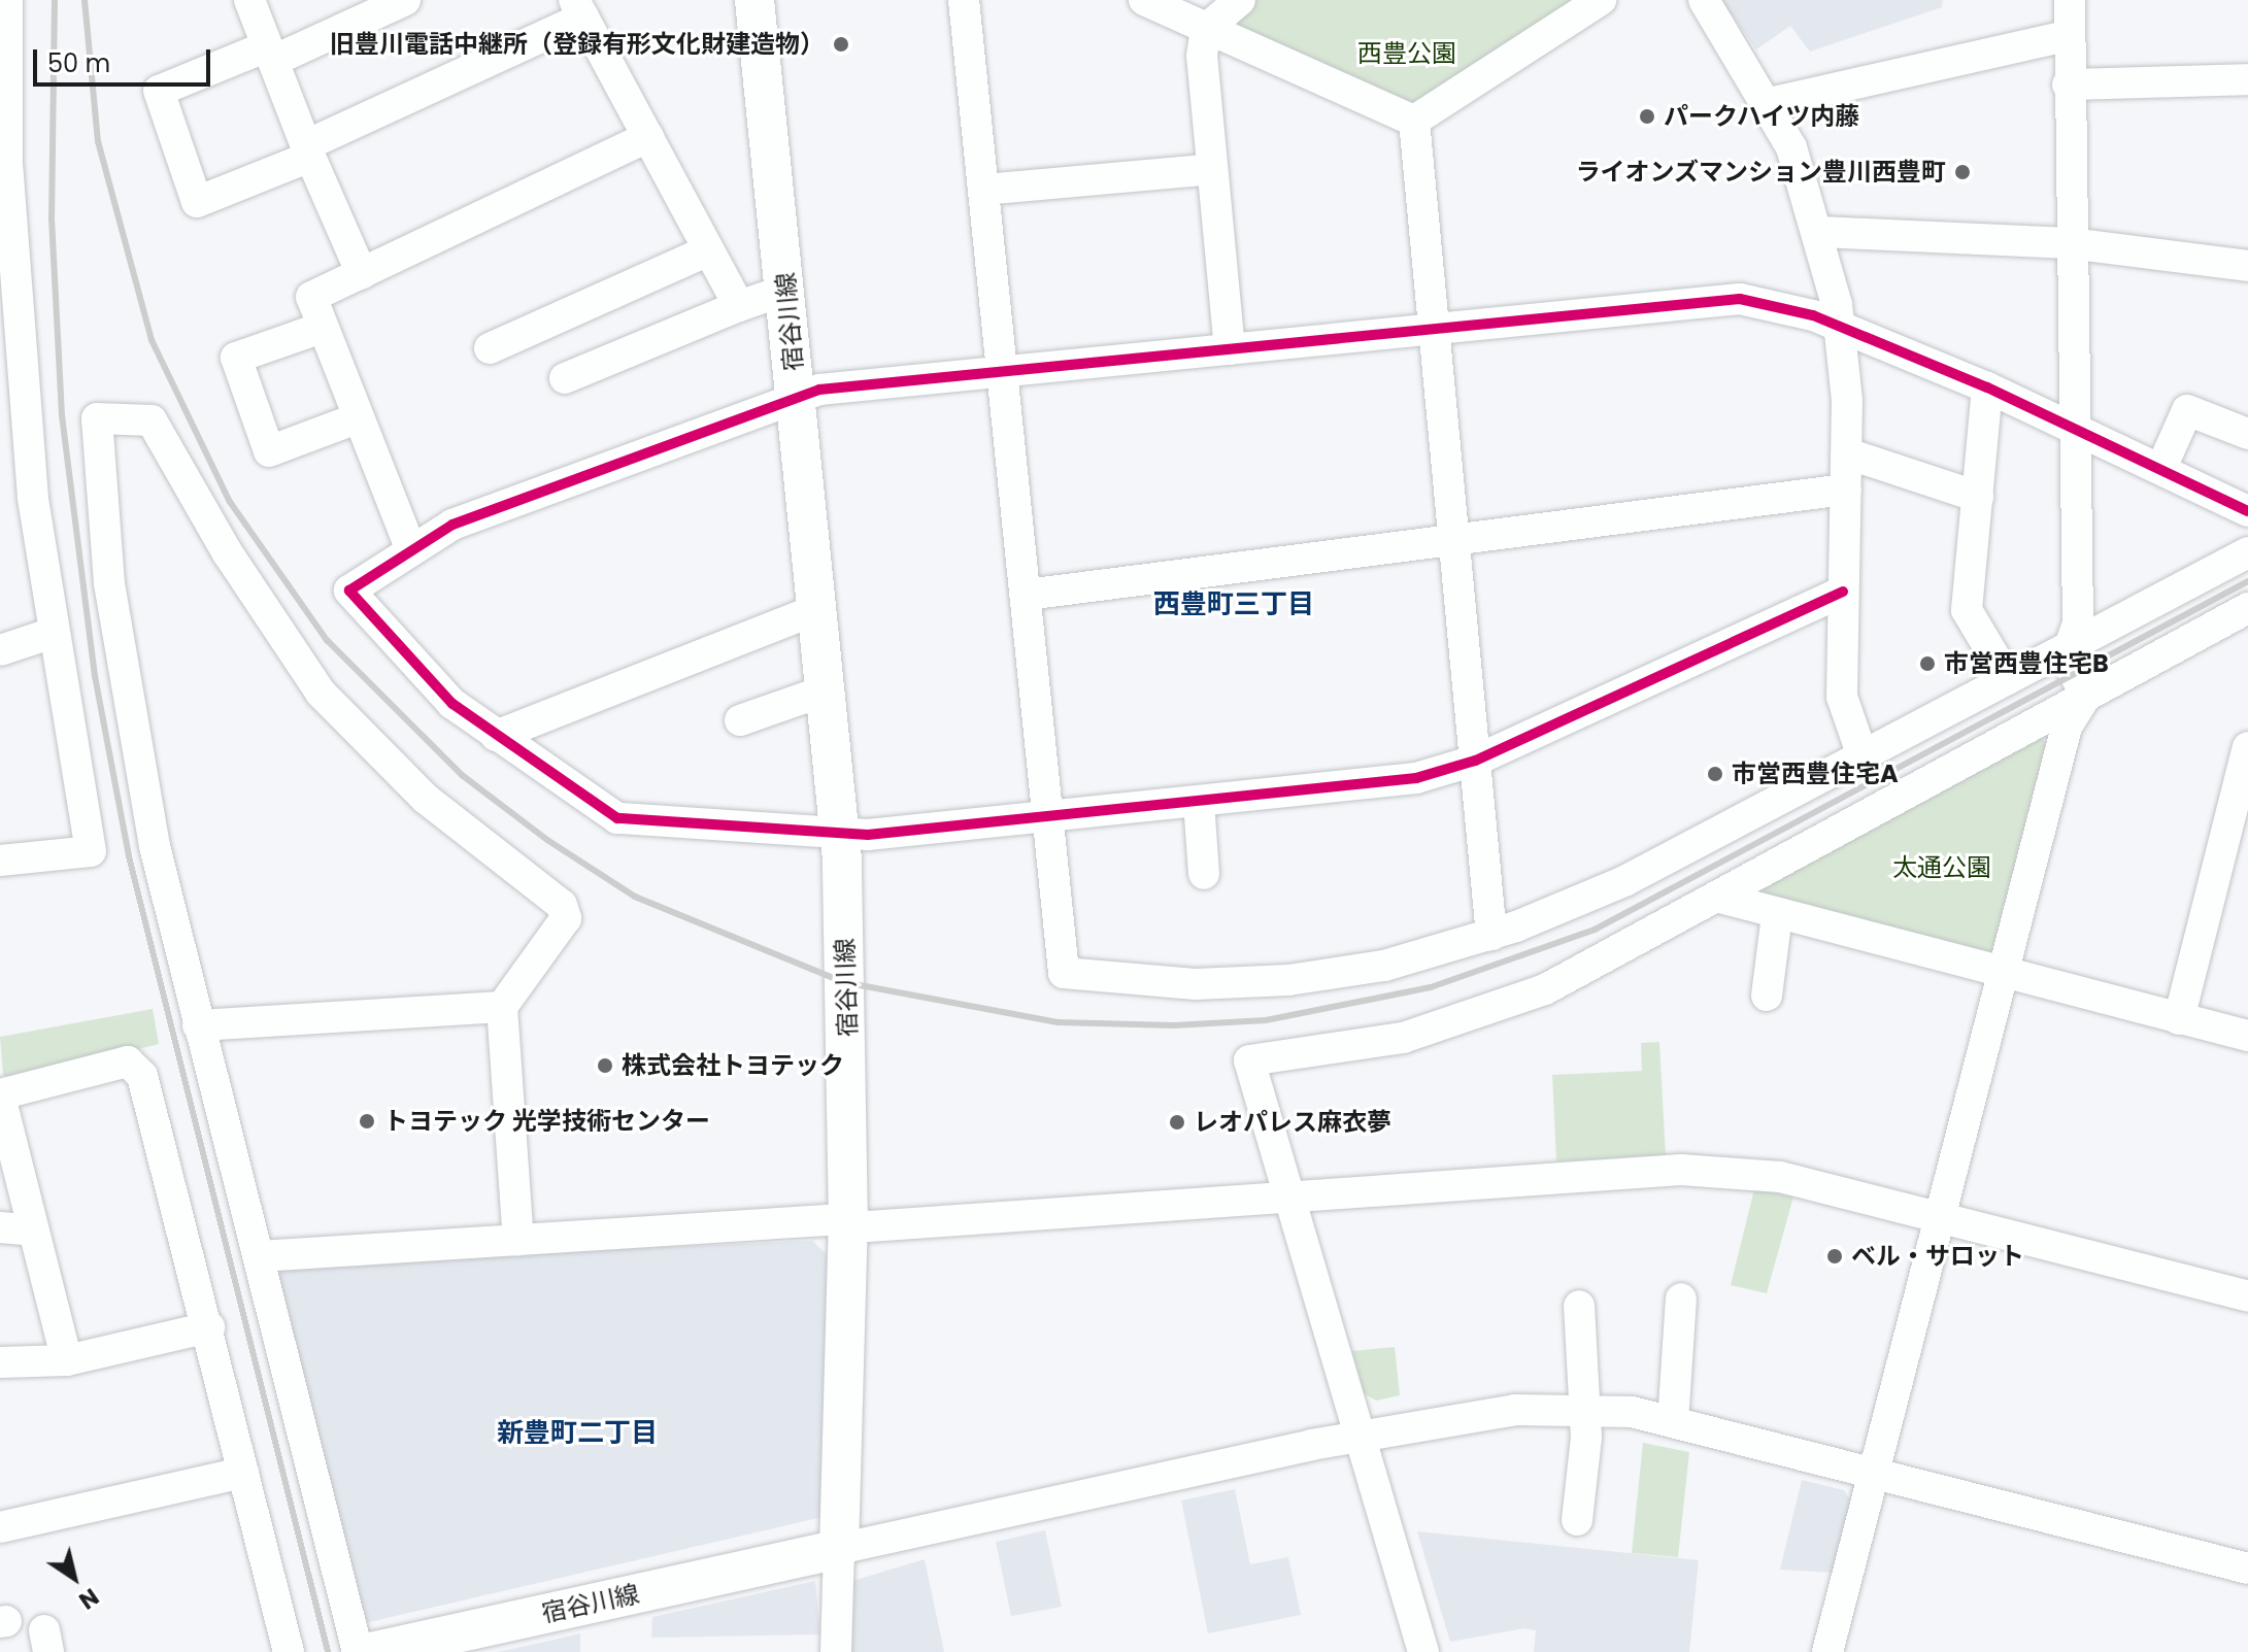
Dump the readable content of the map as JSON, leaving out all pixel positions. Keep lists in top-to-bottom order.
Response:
{
  "streets": {
    "main road": ["宿谷川線"]
  },
  "districts": ["西豊町三丁目", "新豊町二丁目"],
  "parks": ["西豊公園", "太通公園"],
  "places": [
    "旧豊川電話中継所（登録有形文化財建造物）",
    "パークハイツ内藤",
    "ライオンズマンション豊川西豊町",
    "市営西豊住宅B",
    "市営西豊住宅A",
    "株式会社トヨテック",
    "トヨテック 光学技術センター",
    "レオパレス麻衣夢",
    "ベル・サロット"
  ],
  "scale_bar": "50 m",
  "north": "bottom right"
}
